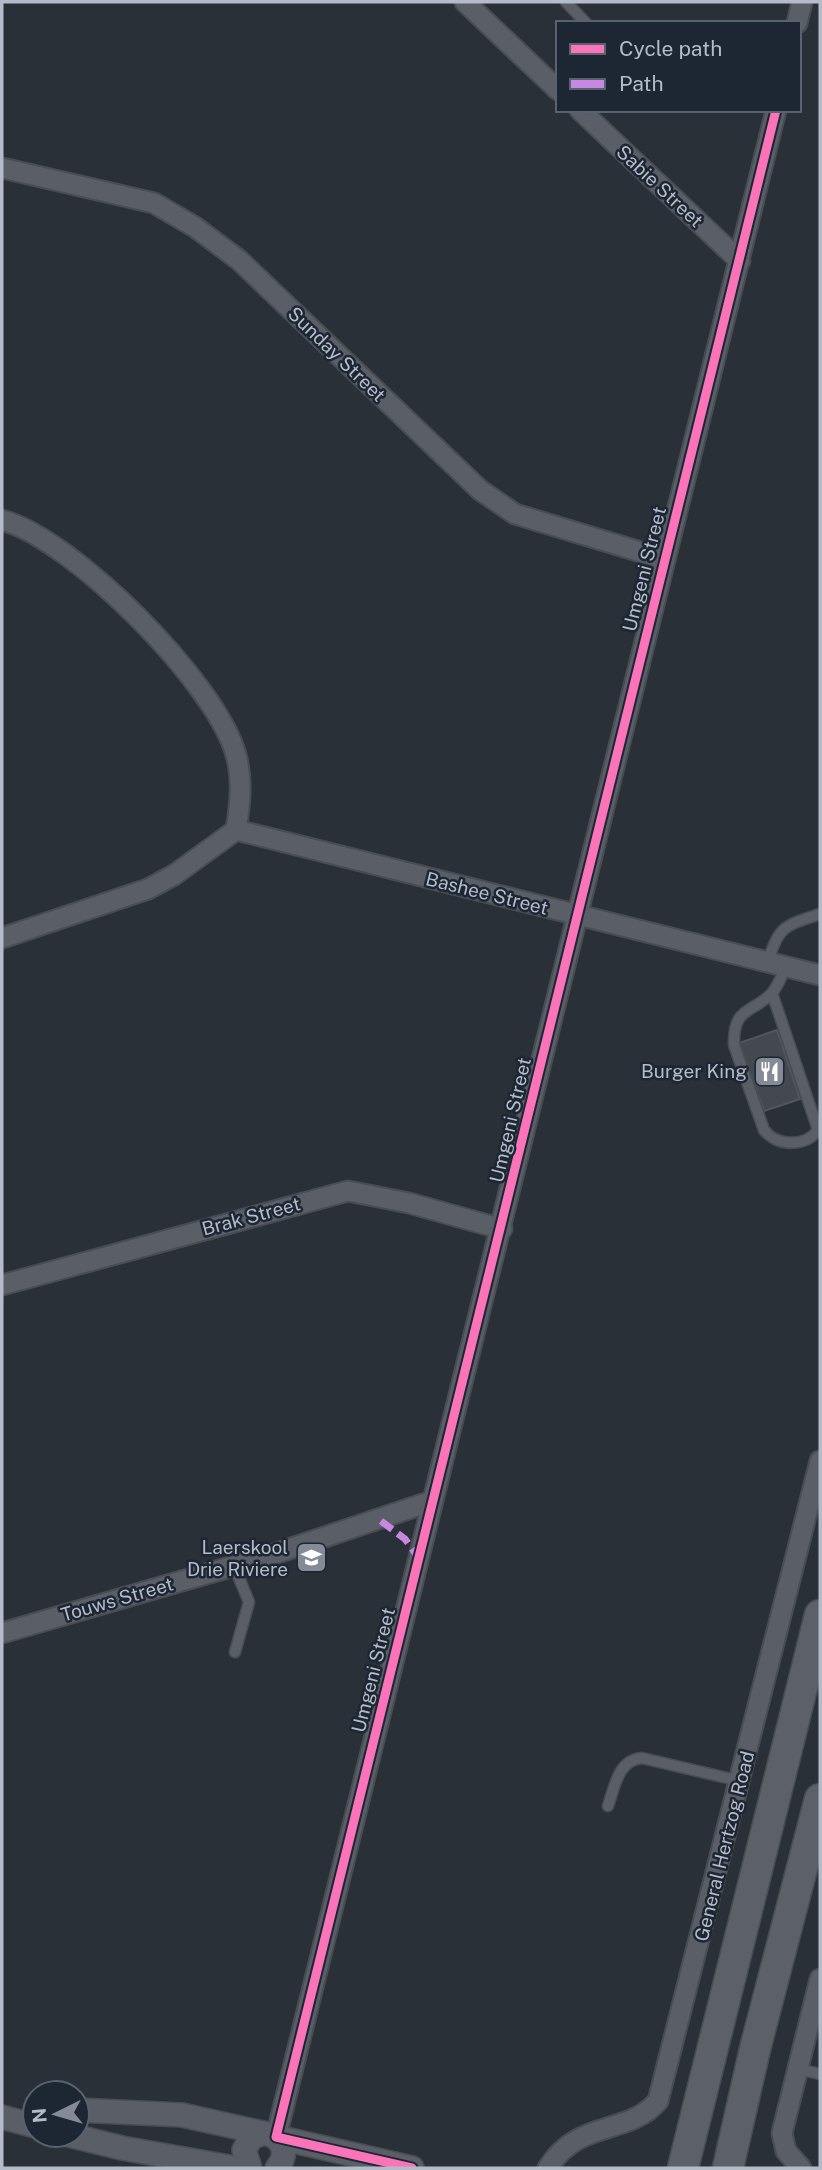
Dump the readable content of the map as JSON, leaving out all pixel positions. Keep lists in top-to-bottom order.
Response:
{
  "streets": {
    "main road": ["General Hertzog Road"],
    "street": [
      "Sabie Street",
      "Sunday Street",
      "Umgeni Street",
      "Bashee Street",
      "Brak Street",
      "Touws Street"
    ]
  },
  "crossings": [
    ["Sabie Street", "Umgeni Street"],
    ["Sunday Street", "Umgeni Street"],
    ["Umgeni Street", "Bashee Street"],
    ["Umgeni Street", "Brak Street"],
    ["Umgeni Street", "Touws Street"]
  ],
  "places": {
    "restaurant": ["Burger King"],
    "school or university": ["Laerskool Drie Riviere"]
  },
  "legend": ["Cycle path", "Path"],
  "north": "left"
}
